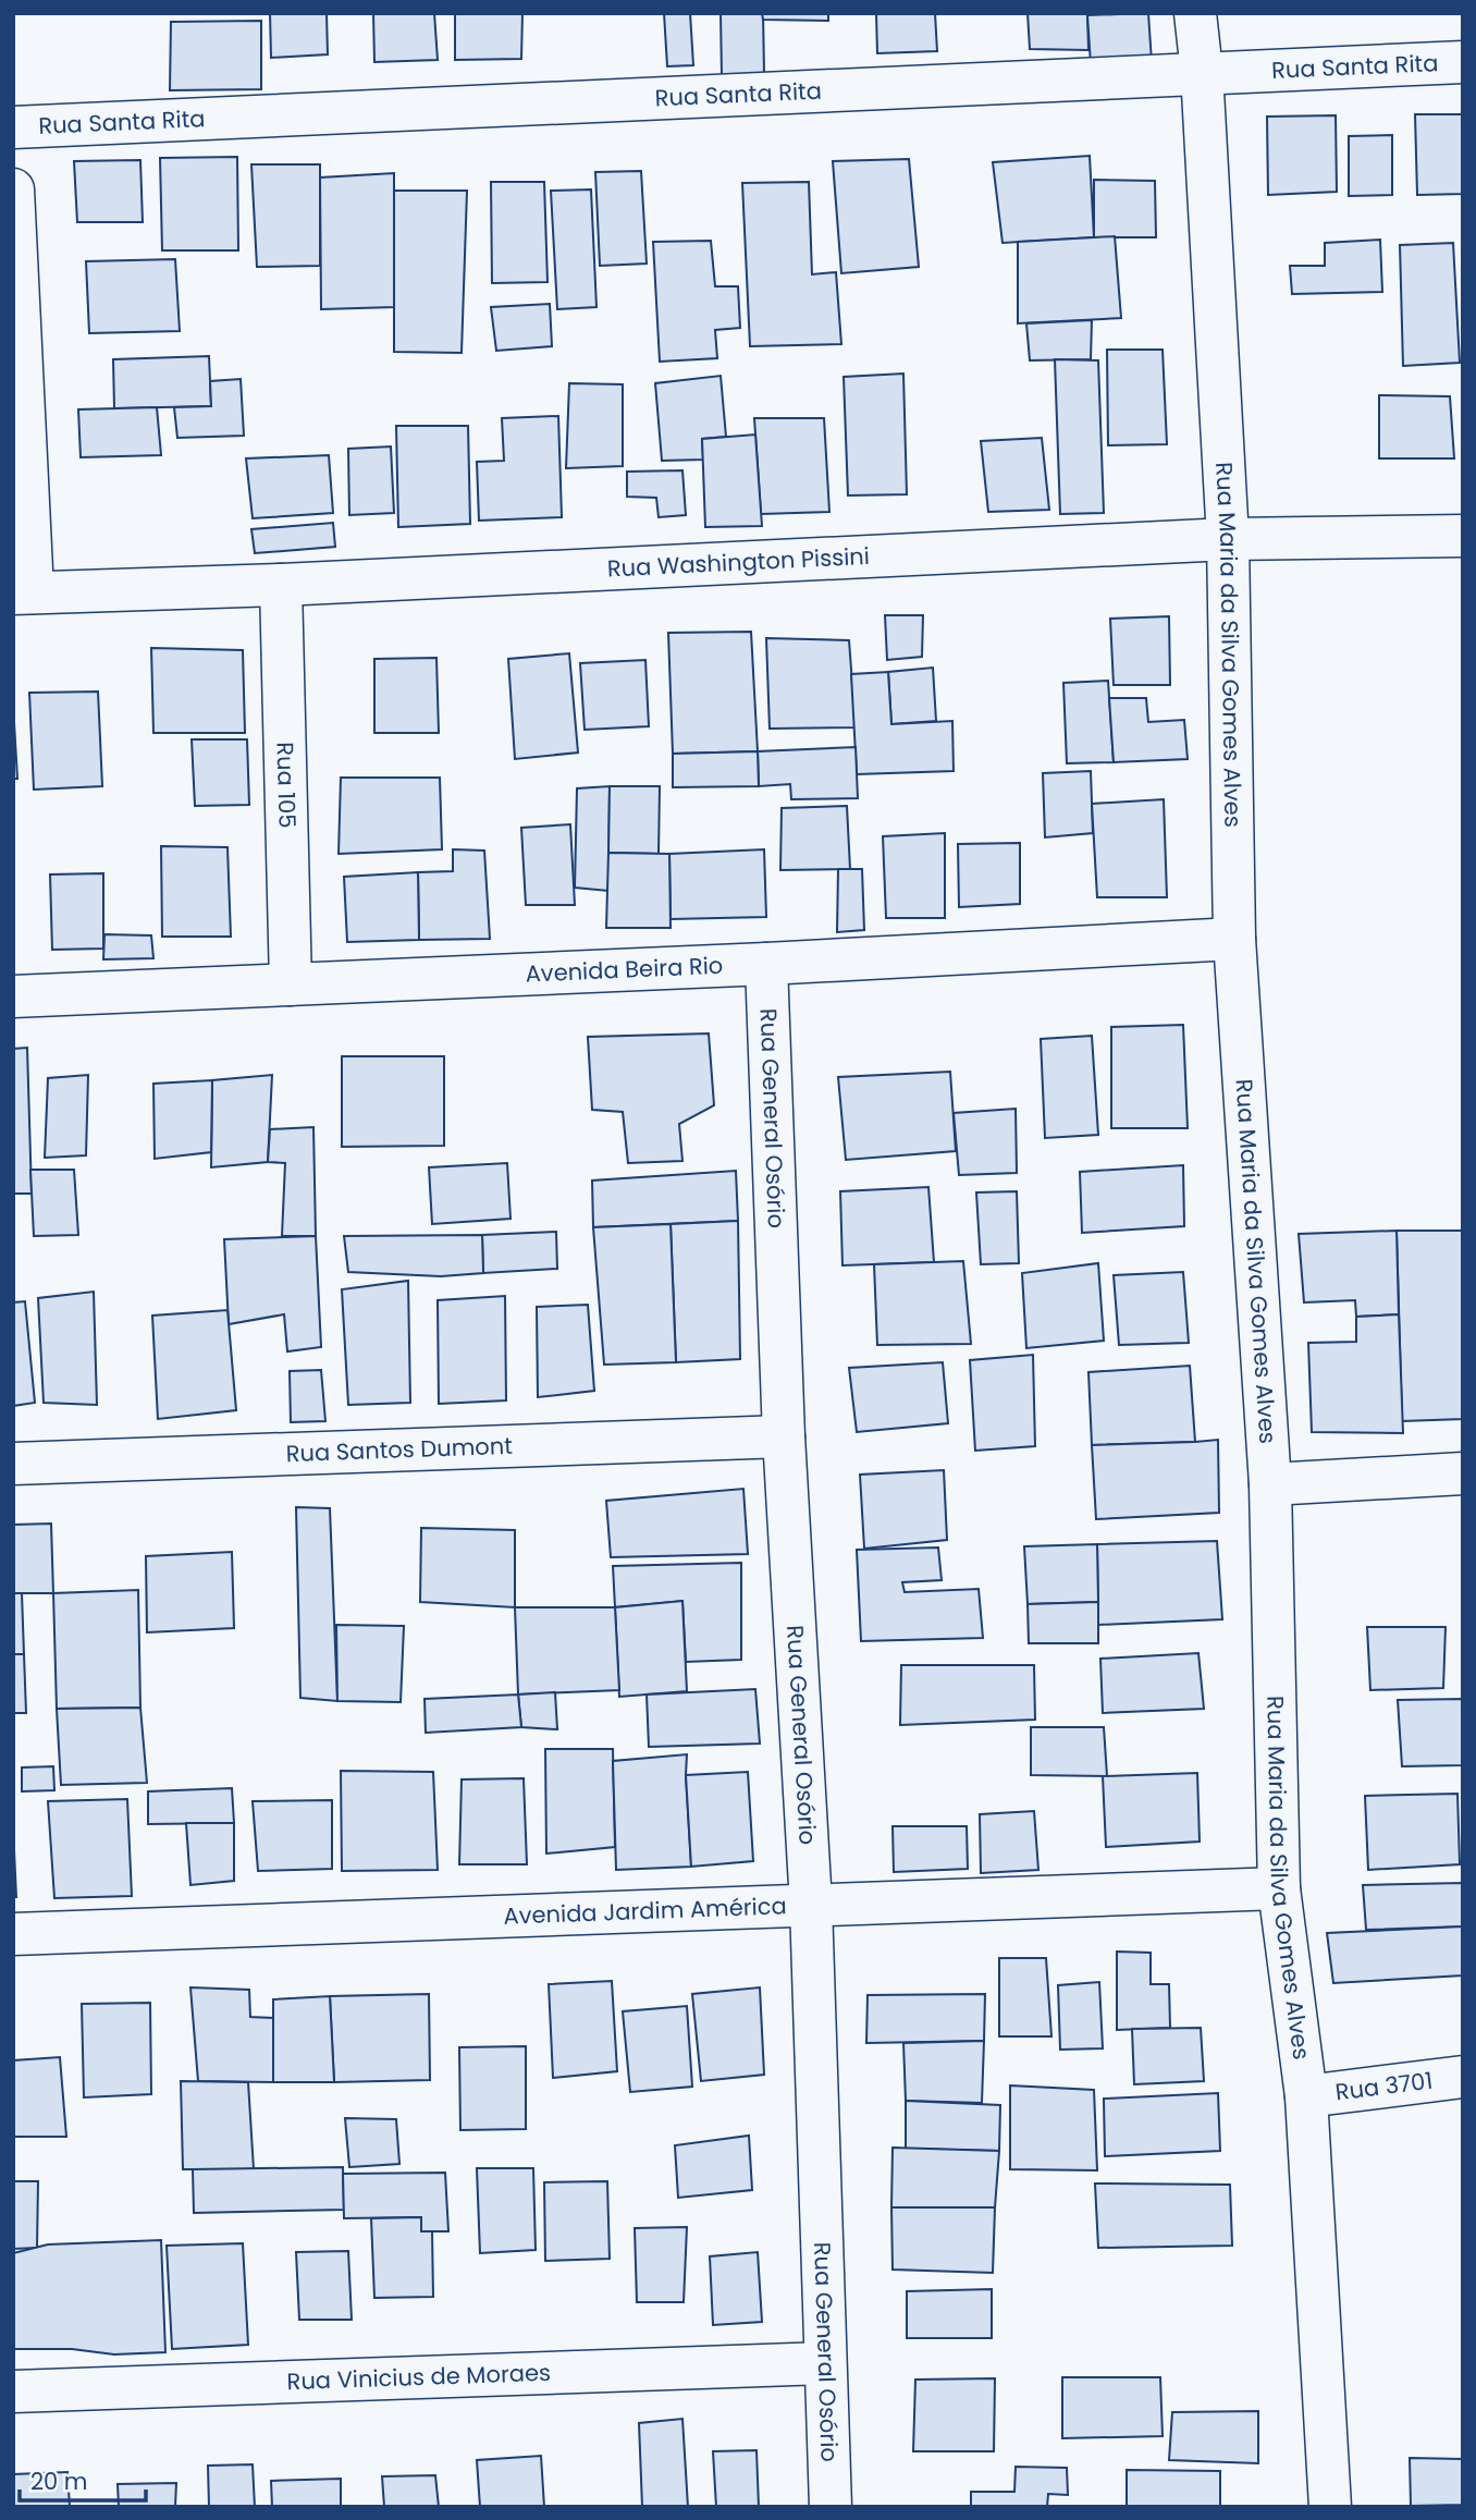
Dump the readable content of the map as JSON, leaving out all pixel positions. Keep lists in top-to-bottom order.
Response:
{
  "streets": {
    "street": [
      "Rua Santa Rita",
      "Rua Washington Pissini",
      "Rua Maria da Silva Gomes Alves",
      "Rua 105",
      "Avenida Beira Rio",
      "Rua General Osório",
      "Rua Santos Dumont",
      "Avenida Jardim América",
      "Rua 3701",
      "Rua Vinicius de Moraes"
    ]
  },
  "crossings": [
    ["Rua Santa Rita", "Rua Maria da Silva Gomes Alves"],
    ["Rua Washington Pissini", "Rua Maria da Silva Gomes Alves"],
    ["Rua Washington Pissini", "Rua 105"],
    ["Rua Maria da Silva Gomes Alves", "Avenida Beira Rio"],
    ["Rua Maria da Silva Gomes Alves", "Avenida Jardim América"],
    ["Rua Maria da Silva Gomes Alves", "Rua 3701"],
    ["Rua 105", "Avenida Beira Rio"],
    ["Avenida Beira Rio", "Rua General Osório"],
    ["Rua General Osório", "Rua Santos Dumont"],
    ["Rua General Osório", "Avenida Jardim América"],
    ["Rua General Osório", "Rua Vinicius de Moraes"]
  ],
  "scale_bar": "20 m"
}
